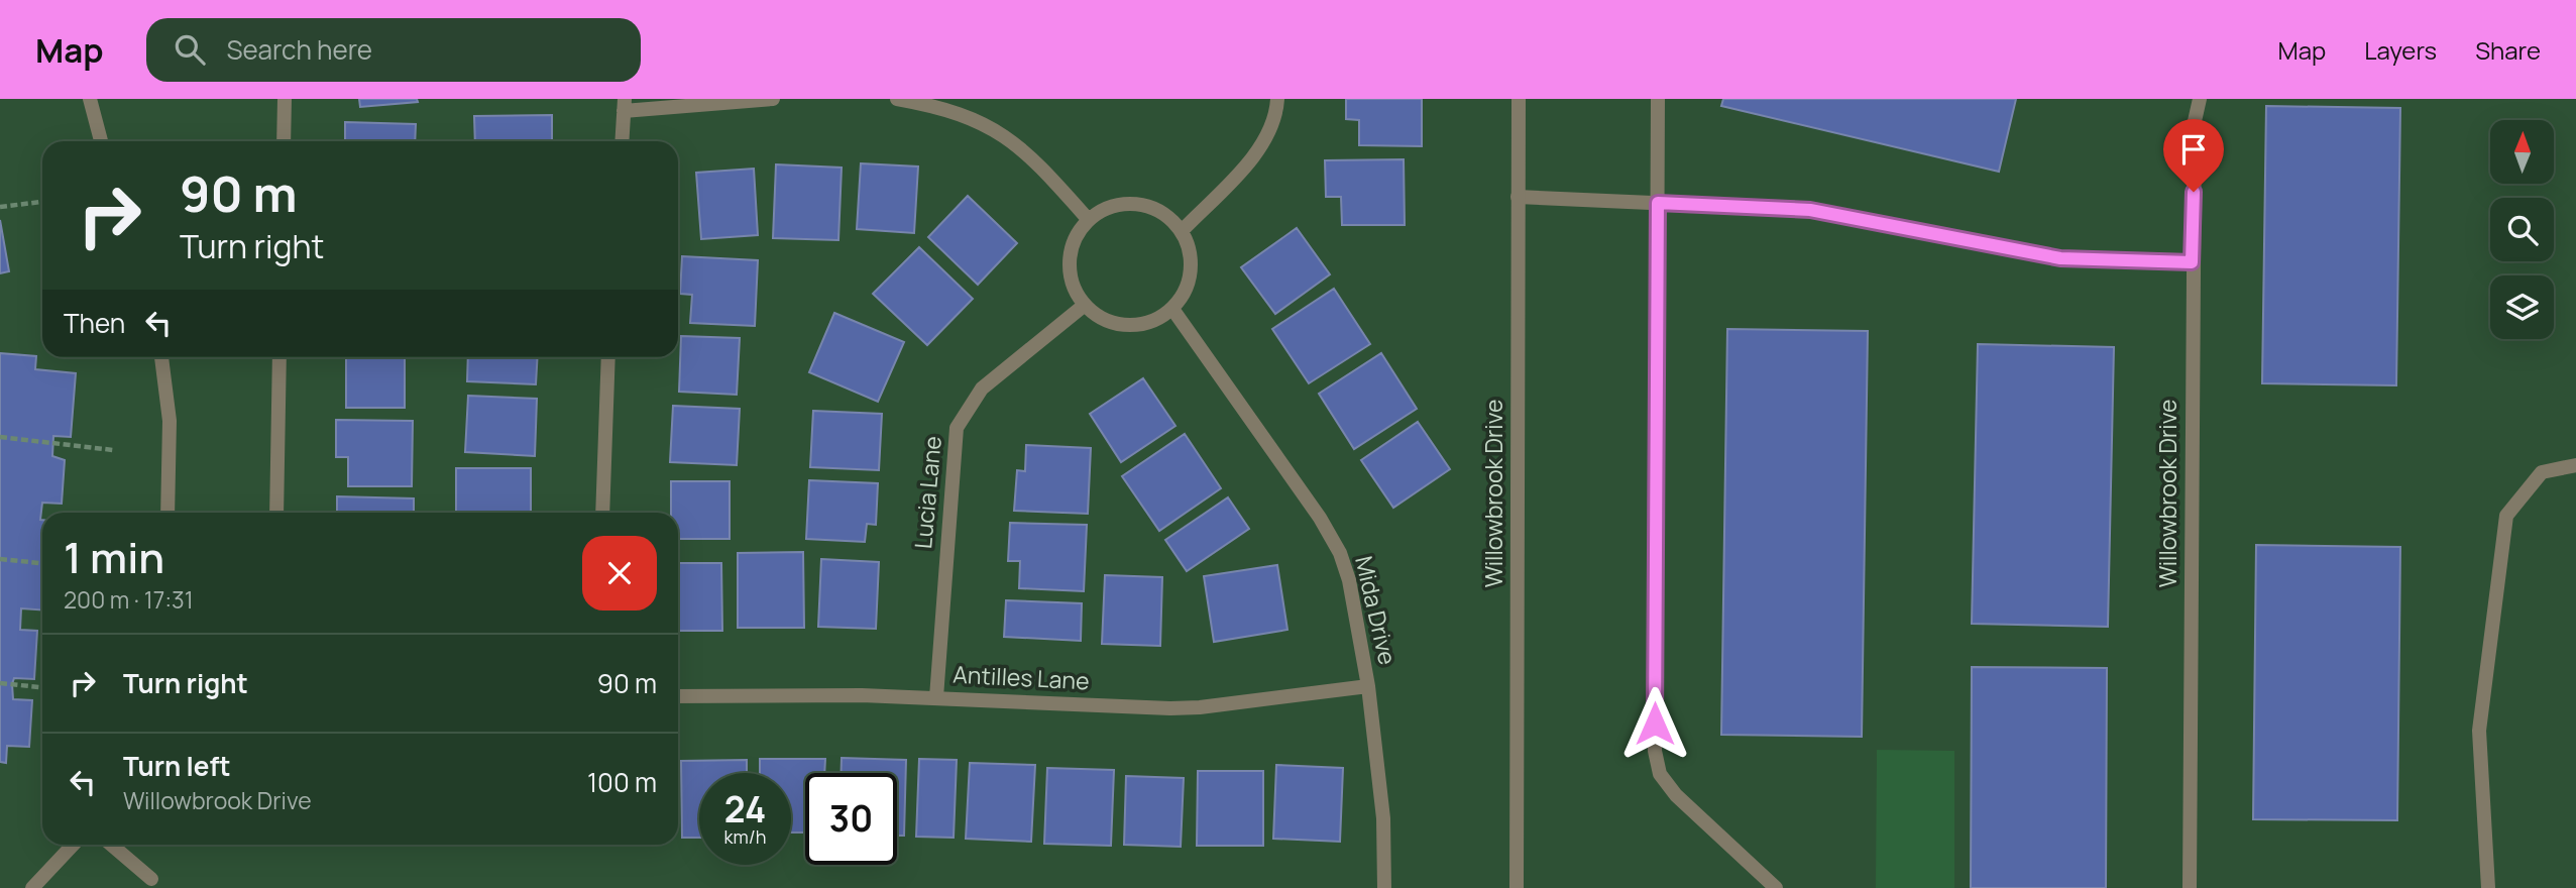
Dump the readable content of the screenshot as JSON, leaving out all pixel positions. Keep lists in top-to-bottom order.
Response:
{
  "streets": {
    "street": [
      "Lucia Lane",
      "Willowbrook Drive",
      "Mida Drive",
      "Antilles Lane"
    ]
  },
  "crossings": [
    ["Lucia Lane", "Mida Drive"],
    ["Lucia Lane", "Antilles Lane"],
    ["Mida Drive", "Antilles Lane"]
  ],
  "north": "top",
  "page": {
    "header": "Map",
    "search": "Search here",
    "nav": ["Map", "Layers", "Share"],
    "turn": ["90 m", "Turn right"],
    "then": "Then",
    "heading": ["1 min", "200 m · 17:31"],
    "list": [
      {
        "name": "Turn right",
        "value": "90 m"
      },
      {
        "name": "Turn left",
        "note": "Willowbrook Drive",
        "value": "100 m"
      }
    ],
    "speed": "24 km/h",
    "limit": "30"
  }
}
